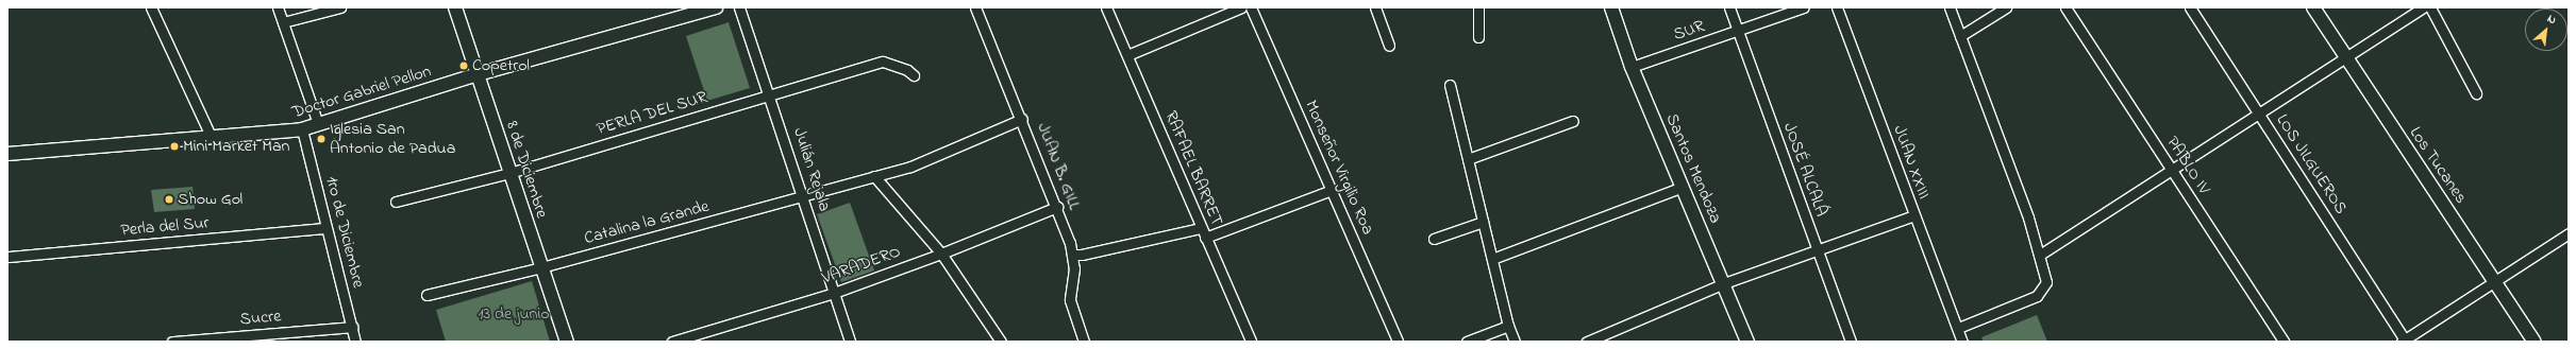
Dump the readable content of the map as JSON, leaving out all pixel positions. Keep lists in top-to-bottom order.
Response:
{
  "streets": {
    "street": [
      "SUR",
      "Doctor Gabriel Pellon",
      "PERLA DEL SUR",
      "JUAN XXIII",
      "LOS JILGUEROS",
      "PABLO IV",
      "Los Tucanes",
      "JUAN B. GILL",
      "Monseñor Virgilio Roa",
      "RAFAEL BARRET",
      "Santos Mendoza",
      "8 de Diciembre",
      "Julián Rejala",
      "JOSÉ ALCALÁ",
      "Catalina la Grande",
      "Perla del Sur",
      "1ro de Diciembre",
      "VARADERO",
      "Sucre"
    ]
  },
  "crossings": [
    ["SUR", "Santos Mendoza"],
    ["SUR", "JOSÉ ALCALÁ"],
    ["Doctor Gabriel Pellon", "8 de Diciembre"],
    ["Doctor Gabriel Pellon", "1ro de Diciembre"],
    ["PERLA DEL SUR", "8 de Diciembre"],
    ["PERLA DEL SUR", "Julián Rejala"],
    ["JUAN B. GILL", "Catalina la Grande"],
    ["JUAN B. GILL", "VARADERO"],
    ["8 de Diciembre", "Catalina la Grande"],
    ["Julián Rejala", "Catalina la Grande"],
    ["Julián Rejala", "VARADERO"],
    ["Perla del Sur", "1ro de Diciembre"],
    ["1ro de Diciembre", "Sucre"]
  ],
  "parks": ["13 de junio"],
  "places": [
    "Copetrol",
    "Iglesia San Antonio de Padua",
    "Mini Market Man",
    "Show Gol"
  ],
  "north": "top right"
}
